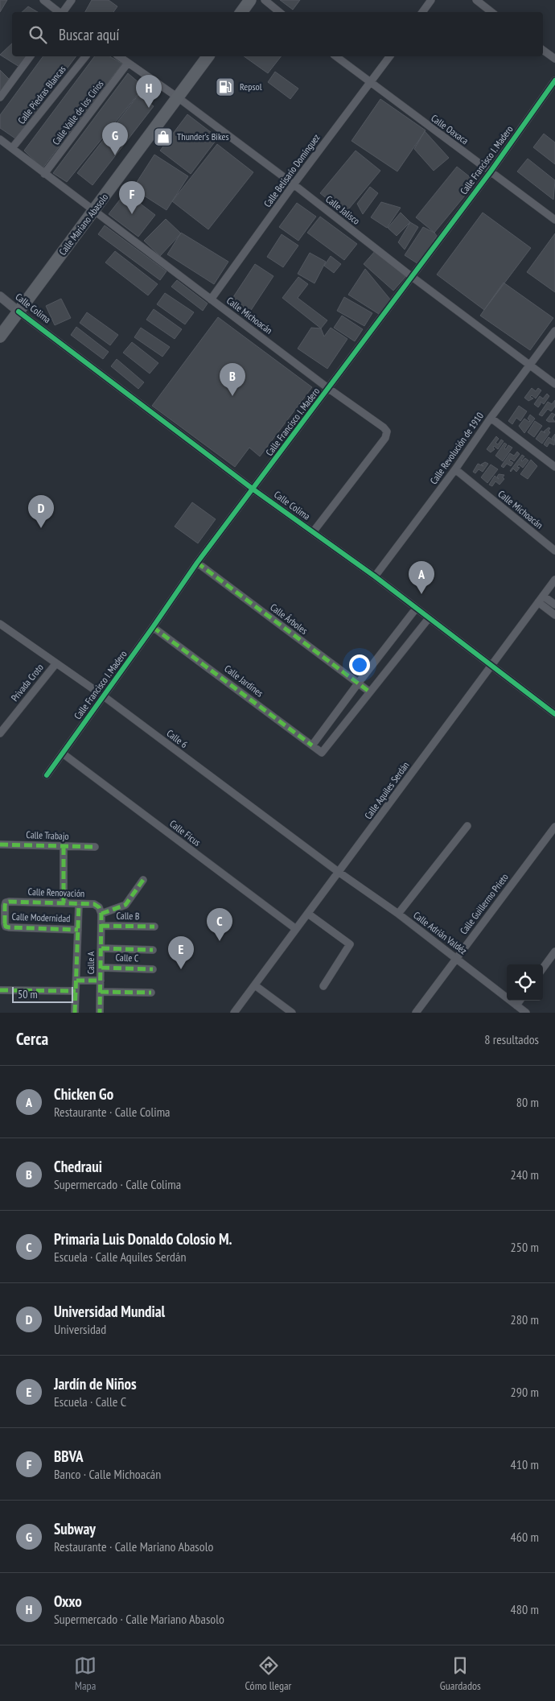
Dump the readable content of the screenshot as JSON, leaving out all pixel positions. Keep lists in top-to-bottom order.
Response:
{
  "streets": {
    "main road": ["Calle Mariano Abasolo"],
    "street": [
      "Calle Piedras Blancas",
      "Calle Valle de los Cirios",
      "Calle Oaxaca",
      "Calle Francisco I. Madero",
      "Calle Belisario Domínguez",
      "Calle Jalisco",
      "Calle Colima",
      "Calle Michoacán",
      "Calle Revolución de 1910",
      "Calle Árboles",
      "Calle Jardines",
      "Privada Croto",
      "Calle 6",
      "Calle Aquiles Serdán",
      "Calle Ficus",
      "Calle Trabajo",
      "Calle Renovación",
      "Calle Guillermo Prieto",
      "Calle B",
      "Calle Modernidad",
      "Calle Adrián Valdéz",
      "Calle C",
      "Calle A"
    ]
  },
  "crossings": [
    ["Calle Piedras Blancas", "Calle Michoacán"],
    ["Calle Valle de los Cirios", "Calle Jalisco"],
    ["Calle Valle de los Cirios", "Calle Michoacán"],
    ["Calle Oaxaca", "Calle Francisco I. Madero"],
    ["Calle Oaxaca", "Calle Belisario Domínguez"],
    ["Calle Francisco I. Madero", "Calle Jalisco"],
    ["Calle Francisco I. Madero", "Calle Colima"],
    ["Calle Francisco I. Madero", "Calle Michoacán"],
    ["Calle Francisco I. Madero", "Calle Árboles"],
    ["Calle Francisco I. Madero", "Calle Jardines"],
    ["Calle Francisco I. Madero", "Calle 6"],
    ["Calle Francisco I. Madero", "Calle Ficus"],
    ["Calle Belisario Domínguez", "Calle Jalisco"],
    ["Calle Belisario Domínguez", "Calle Michoacán"],
    ["Calle Jalisco", "Calle Mariano Abasolo"],
    ["Calle Jalisco", "Calle Revolución de 1910"],
    ["Calle Mariano Abasolo", "Calle Colima"],
    ["Calle Mariano Abasolo", "Calle Michoacán"],
    ["Calle Colima", "Calle Michoacán"],
    ["Calle Colima", "Calle Revolución de 1910"],
    ["Calle Colima", "Calle Aquiles Serdán"],
    ["Calle Michoacán", "Calle Revolución de 1910"],
    ["Calle Árboles", "Calle Jardines"],
    ["Privada Croto", "Calle 6"],
    ["Calle 6", "Calle Aquiles Serdán"],
    ["Calle 6", "Calle Adrián Valdéz"],
    ["Calle Aquiles Serdán", "Calle Ficus"],
    ["Calle Aquiles Serdán", "Calle Adrián Valdéz"],
    ["Calle Renovación", "Calle Modernidad"],
    ["Calle Renovación", "Calle A"],
    ["Calle Guillermo Prieto", "Calle Adrián Valdéz"],
    ["Calle B", "Calle A"],
    ["Calle C", "Calle A"]
  ],
  "places": {
    "fuel station": ["Repsol"],
    "shop": ["Thunder's Bikes"]
  },
  "scale_bar": "50 m",
  "page": {
    "search": "Buscar aquí",
    "pins": [
      "H",
      "G",
      "F",
      "B",
      "D",
      "A",
      "C",
      "E"
    ],
    "scale": "50 m",
    "heading": ["Cerca", "8 resultados"],
    "list": [
      {
        "mark": "A",
        "name": "Chicken Go",
        "note": "Restaurante · Calle Colima",
        "value": "80 m"
      },
      {
        "mark": "B",
        "name": "Chedraui",
        "note": "Supermercado · Calle Colima",
        "value": "240 m"
      },
      {
        "mark": "C",
        "name": "Primaria Luis Donaldo Colosio M.",
        "note": "Escuela · Calle Aquiles Serdán",
        "value": "250 m"
      },
      {
        "mark": "D",
        "name": "Universidad Mundial",
        "note": "Universidad",
        "value": "280 m"
      },
      {
        "mark": "E",
        "name": "Jardín de Niños",
        "note": "Escuela · Calle C",
        "value": "290 m"
      },
      {
        "mark": "F",
        "name": "BBVA",
        "note": "Banco · Calle Michoacán",
        "value": "410 m"
      },
      {
        "mark": "G",
        "name": "Subway",
        "note": "Restaurante · Calle Mariano Abasolo",
        "value": "460 m"
      },
      {
        "mark": "H",
        "name": "Oxxo",
        "note": "Supermercado · Calle Mariano Abasolo",
        "value": "480 m"
      }
    ],
    "nav": ["Mapa", "Cómo llegar", "Guardados"]
  }
}
